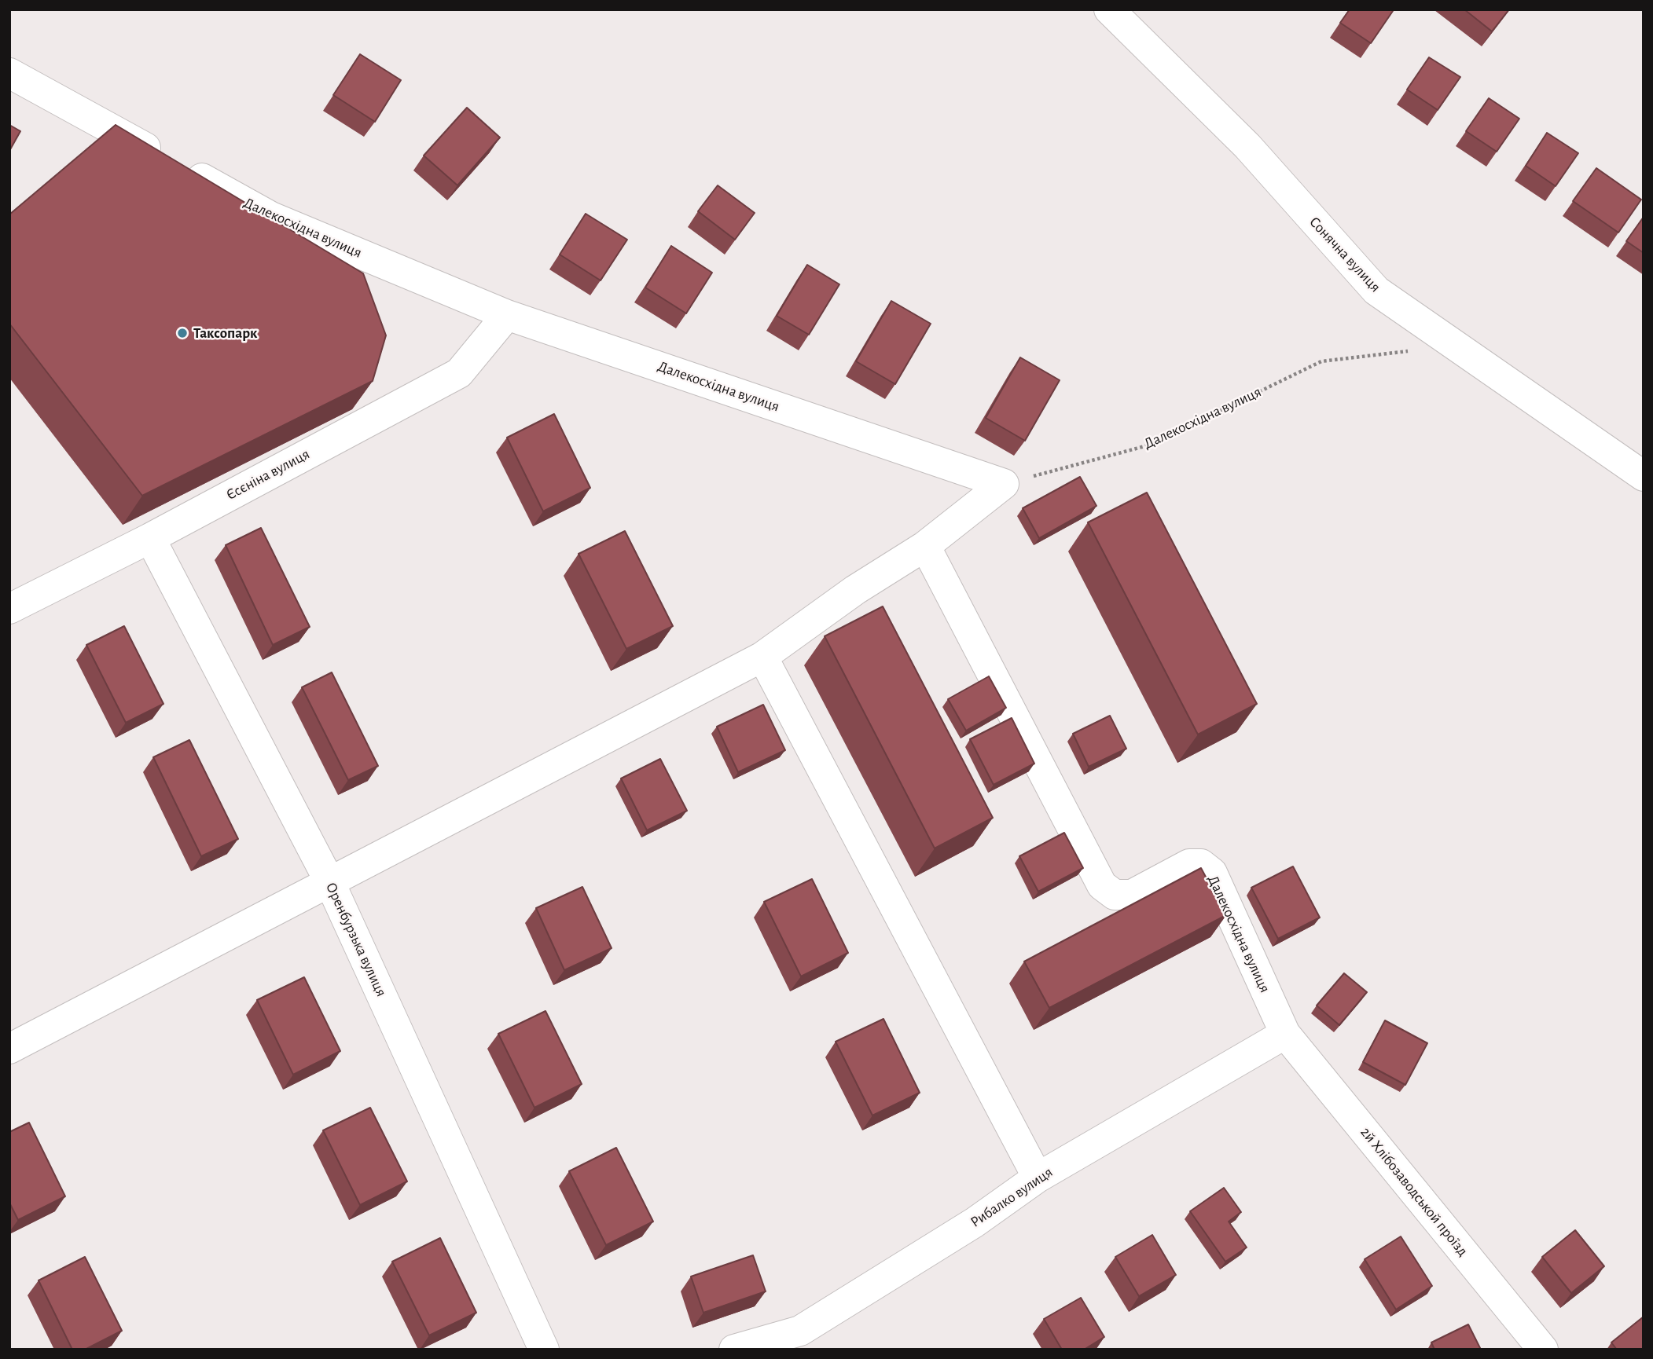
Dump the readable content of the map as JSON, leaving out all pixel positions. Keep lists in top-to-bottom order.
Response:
{
  "streets": {
    "street": [
      "Далекосхідна вулиця",
      "Сонячна вулиця",
      "Єсєніна вулиця",
      "Оренбурзька вулиця",
      "2й Хлібозаводськой проїзд",
      "Рибалко вулиця"
    ]
  },
  "crossings": [
    ["Далекосхідна вулиця", "Сонячна вулиця"],
    ["Далекосхідна вулиця", "Єсєніна вулиця"],
    ["Далекосхідна вулиця", "2й Хлібозаводськой проїзд"],
    ["Далекосхідна вулиця", "Рибалко вулиця"],
    ["Єсєніна вулиця", "Оренбурзька вулиця"],
    ["2й Хлібозаводськой проїзд", "Рибалко вулиця"]
  ],
  "places": ["Таксопарк"]
}
